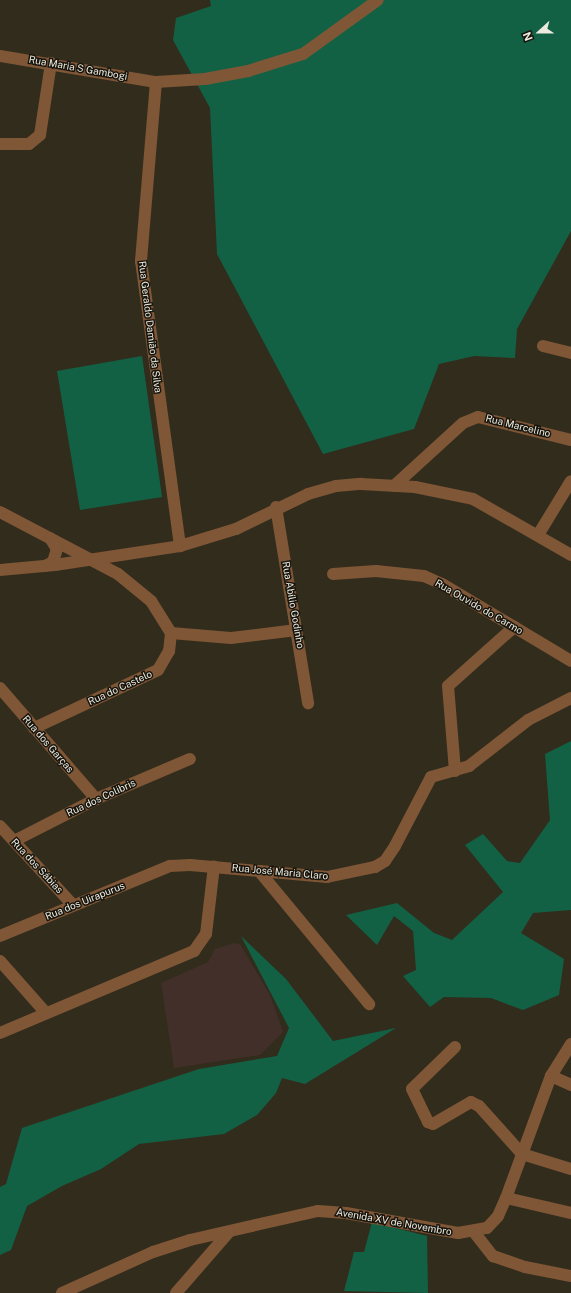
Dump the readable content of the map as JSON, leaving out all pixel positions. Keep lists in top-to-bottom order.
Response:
{
  "streets": {
    "street": [
      "Rua Maria S Gambogi",
      "Rua Geraldo Damião da Silva",
      "Rua Marcelino",
      "Rua Abílio Godinho",
      "Rua Ouvido do Carmo",
      "Rua do Castelo",
      "Rua dos Garças",
      "Rua dos Colibris",
      "Rua dos Sábias",
      "Rua José Maria Claro",
      "Rua dos Uirapurus",
      "Avenida XV de Novembro"
    ]
  },
  "crossings": [
    ["Rua Maria S Gambogi", "Rua Geraldo Damião da Silva"],
    ["Rua do Castelo", "Rua dos Garças"],
    ["Rua dos Garças", "Rua dos Colibris"],
    ["Rua dos Colibris", "Rua dos Sábias"],
    ["Rua dos Sábias", "Rua dos Uirapurus"],
    ["Rua José Maria Claro", "Rua dos Uirapurus"]
  ],
  "north": "left"
}
